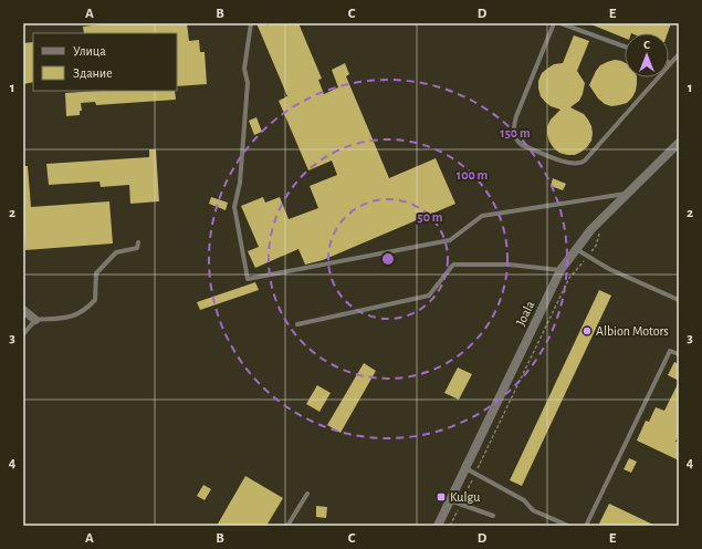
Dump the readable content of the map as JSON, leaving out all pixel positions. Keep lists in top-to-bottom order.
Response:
{
  "streets": {
    "street": ["Joala"]
  },
  "places": {
    "other": ["Albion Motors"],
    "transit": ["Kulgu"]
  },
  "legend": ["Улица", "Здание"],
  "north": "top",
  "grid": {
    "columns": [
      "A",
      "B",
      "C",
      "D",
      "E"
    ],
    "rows": [
      "1",
      "2",
      "3",
      "4"
    ]
  },
  "rings": ["150 m", "100 m", "50 m"]
}
